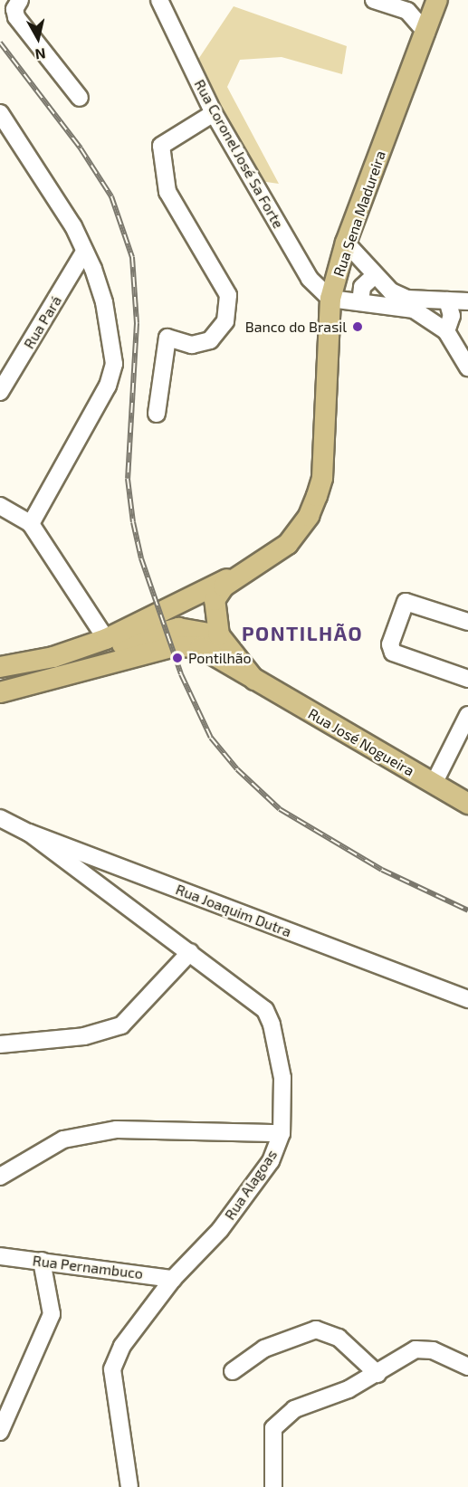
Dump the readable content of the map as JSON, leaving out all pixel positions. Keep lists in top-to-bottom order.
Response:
{
  "streets": {
    "main road": ["Rua Sena Madureira", "Rua José Nogueira"],
    "street": [
      "Rua Coronel José Sa Forte",
      "Rua Pará",
      "Rua Joaquim Dutra",
      "Rua Alagoas",
      "Rua Pernambuco"
    ]
  },
  "crossings": [
    ["Rua Coronel José Sa Forte", "Rua Sena Madureira"],
    ["Rua Joaquim Dutra", "Rua Alagoas"],
    ["Rua Alagoas", "Rua Pernambuco"]
  ],
  "districts": ["PONTILHÃO"],
  "places": ["Banco do Brasil", "Pontilhão"],
  "north": "bottom"
}
